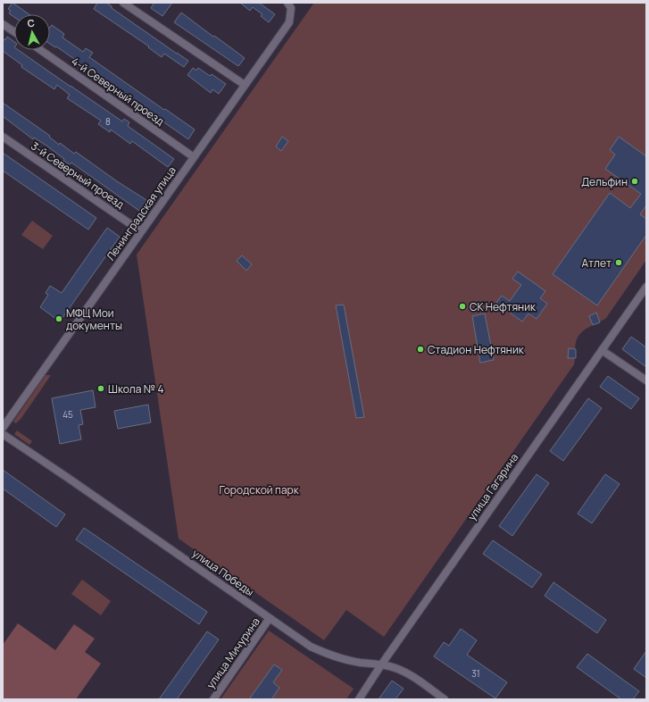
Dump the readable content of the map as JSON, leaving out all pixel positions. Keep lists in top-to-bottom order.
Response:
{
  "streets": {
    "street": [
      "4-й Северный проезд",
      "3-й Северный проезд",
      "Ленинградская улица",
      "улица Гагарина",
      "улица Победы",
      "улица Мичурина"
    ]
  },
  "crossings": [
    ["4-й Северный проезд", "Ленинградская улица"],
    ["3-й Северный проезд", "Ленинградская улица"],
    ["улица Гагарина", "улица Победы"],
    ["улица Победы", "улица Мичурина"]
  ],
  "parks": ["Городской парк"],
  "places": [
    "Дельфин",
    "Атлет",
    "СК Нефтяник",
    "МФЦ Мои документы",
    "Стадион Нефтяник",
    "Школа № 4"
  ],
  "house_numbers": ["8", "45", "31"],
  "north": "top"
}
